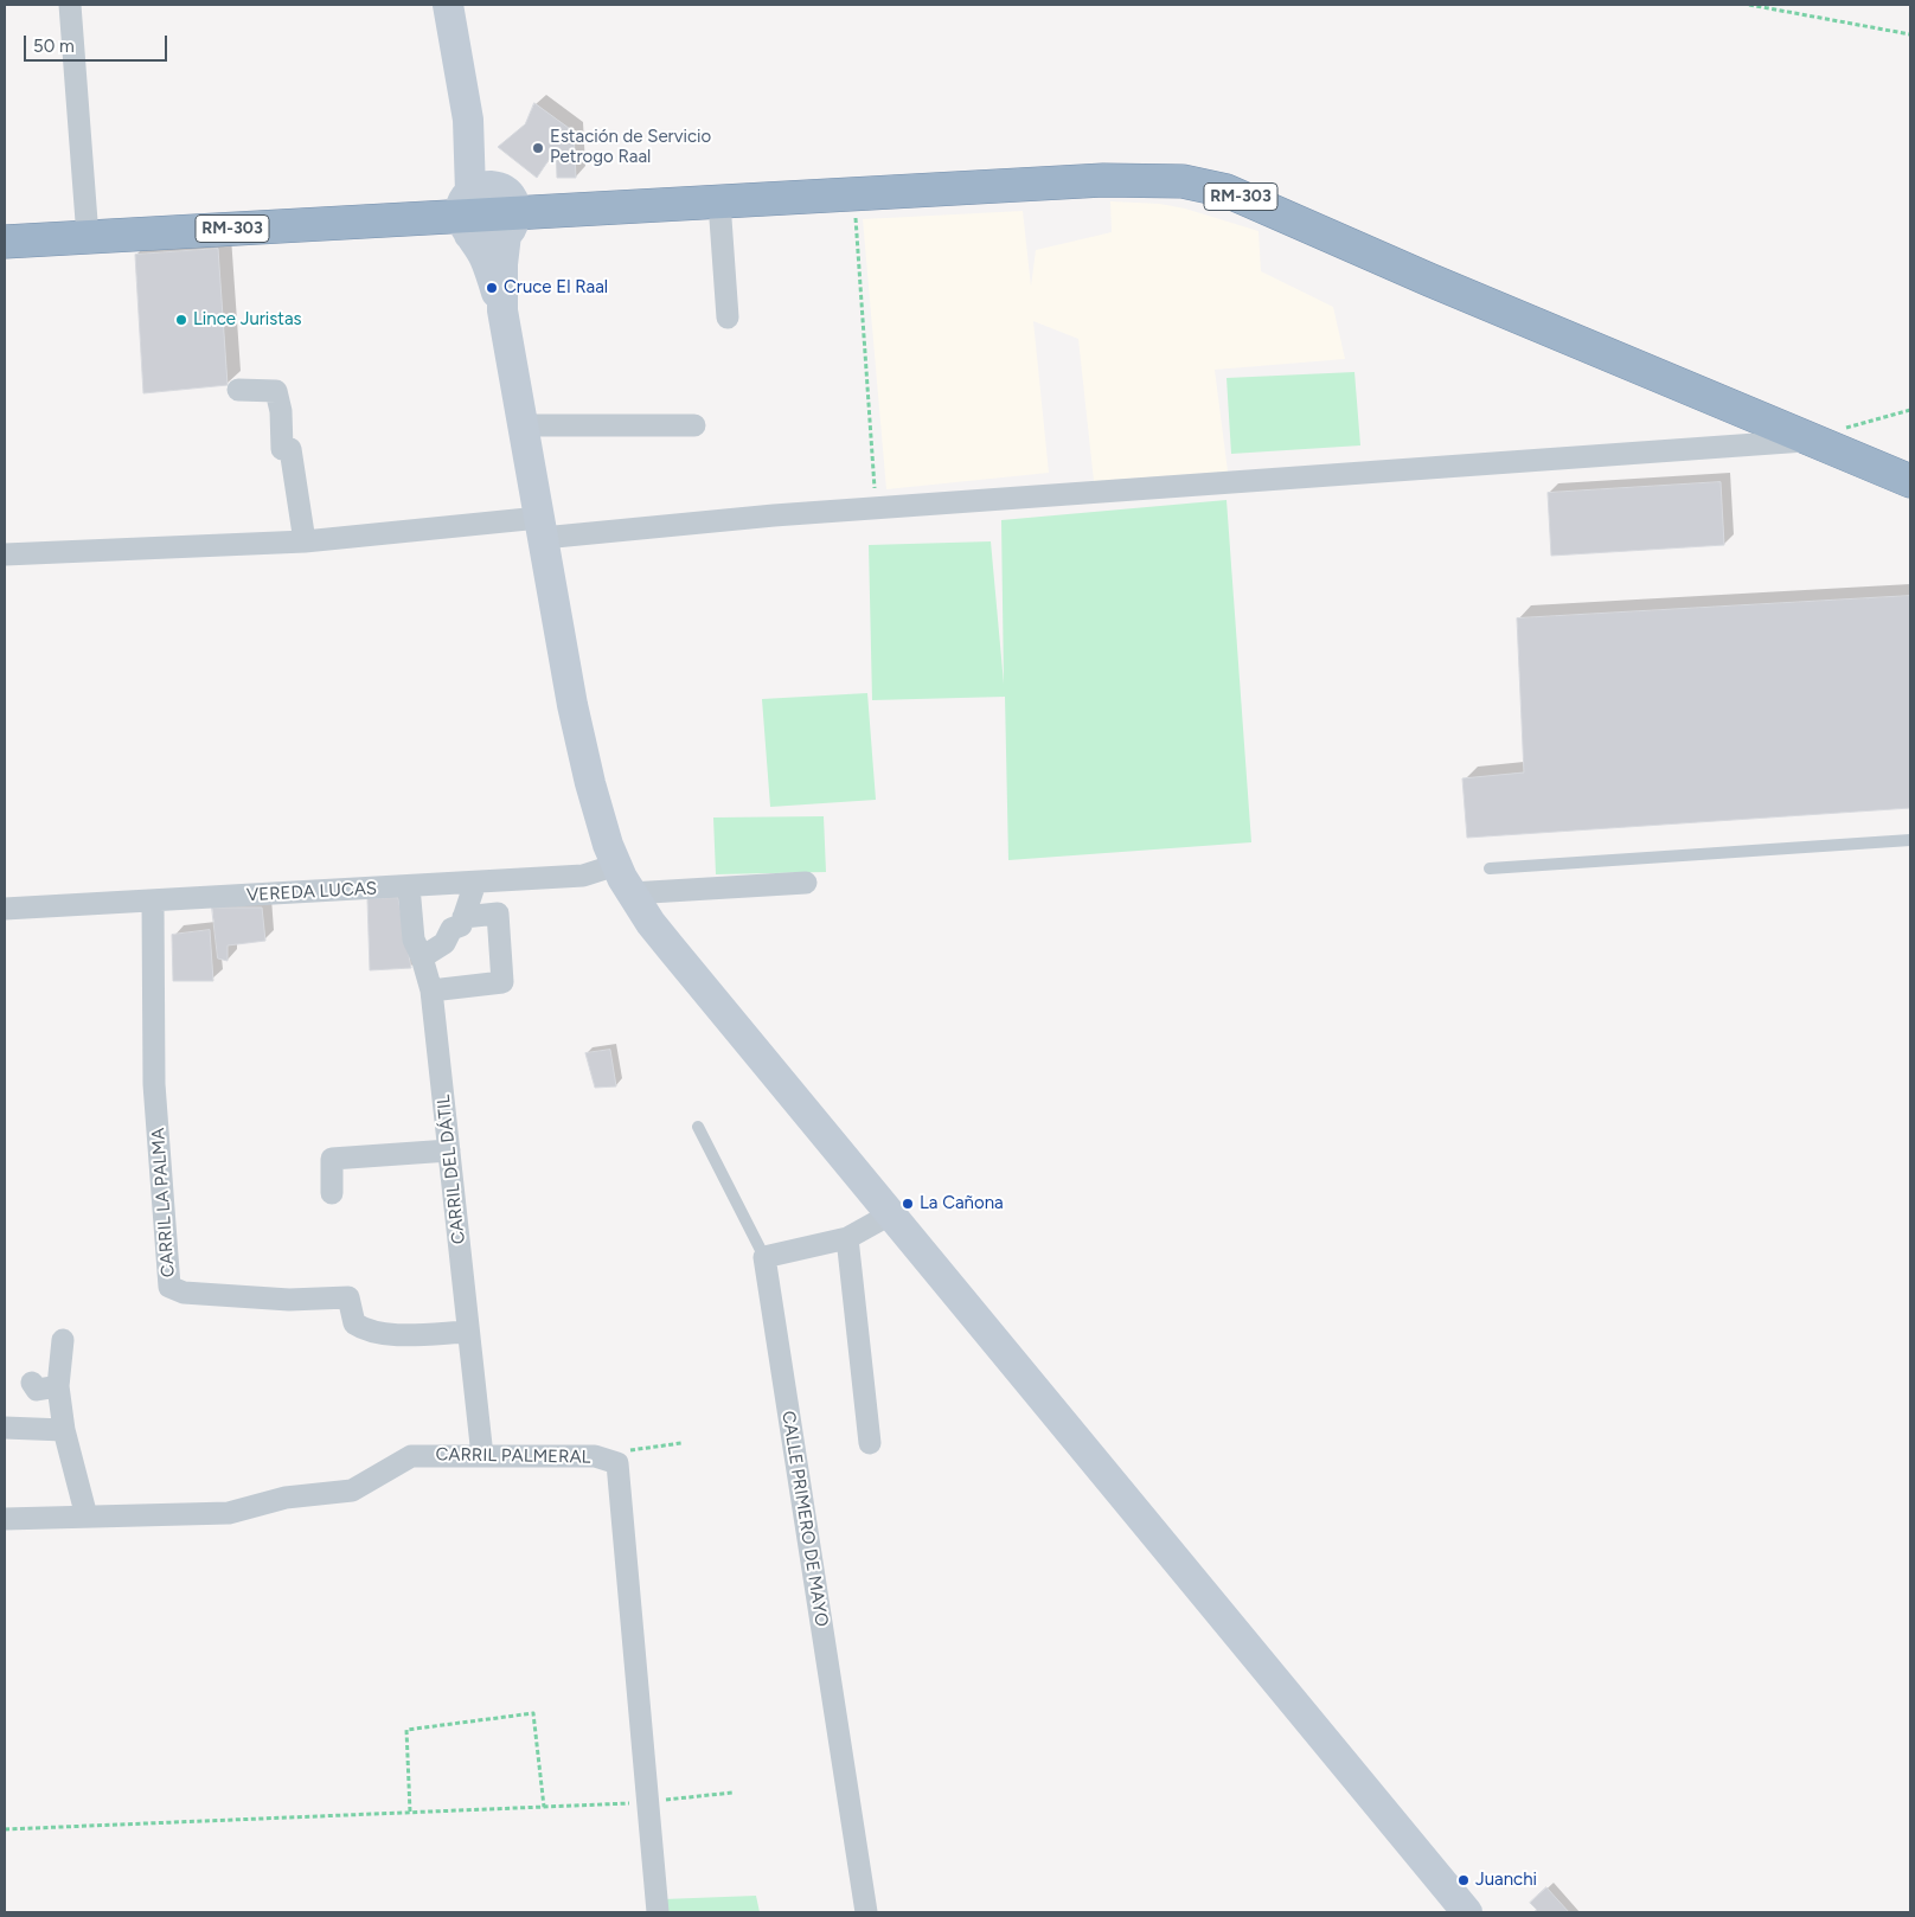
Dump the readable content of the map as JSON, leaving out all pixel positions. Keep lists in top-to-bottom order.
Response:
{
  "streets": {
    "highway": ["RM-303"],
    "street": [
      "VEREDA LUCAS",
      "CARRIL DEL DÁTIL",
      "CARRIL LA PALMA",
      "CARRIL PALMERAL",
      "CALLE PRIMERO DE MAYO"
    ]
  },
  "crossings": [
    ["VEREDA LUCAS", "CARRIL DEL DÁTIL"],
    ["VEREDA LUCAS", "CARRIL LA PALMA"],
    ["CARRIL DEL DÁTIL", "CARRIL LA PALMA"],
    ["CARRIL DEL DÁTIL", "CARRIL PALMERAL"]
  ],
  "places": [
    "Estación de Servicio Petrogo Raal",
    "Cruce El Raal",
    "Lince Juristas",
    "La Cañona",
    "Juanchi"
  ],
  "scale_bar": "50 m"
}
